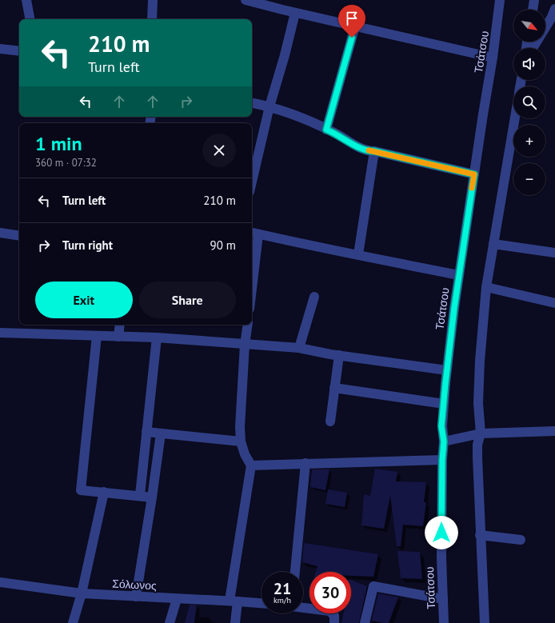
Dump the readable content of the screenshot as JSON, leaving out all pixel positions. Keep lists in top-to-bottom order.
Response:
{
  "streets": {
    "street": ["Τσάτσου", "Σόλωνος"]
  },
  "north": "bottom right",
  "page": {
    "map_buttons": ["+", "−"],
    "turn": ["210 m", "Turn left"],
    "heading": ["1 min", "360 m · 07:32"],
    "list": [
      {
        "name": "Turn left",
        "value": "210 m"
      },
      {
        "name": "Turn right",
        "value": "90 m"
      }
    ],
    "buttons": ["Exit", "Share"],
    "speed": "21 km/h",
    "limit": "30"
  }
}
